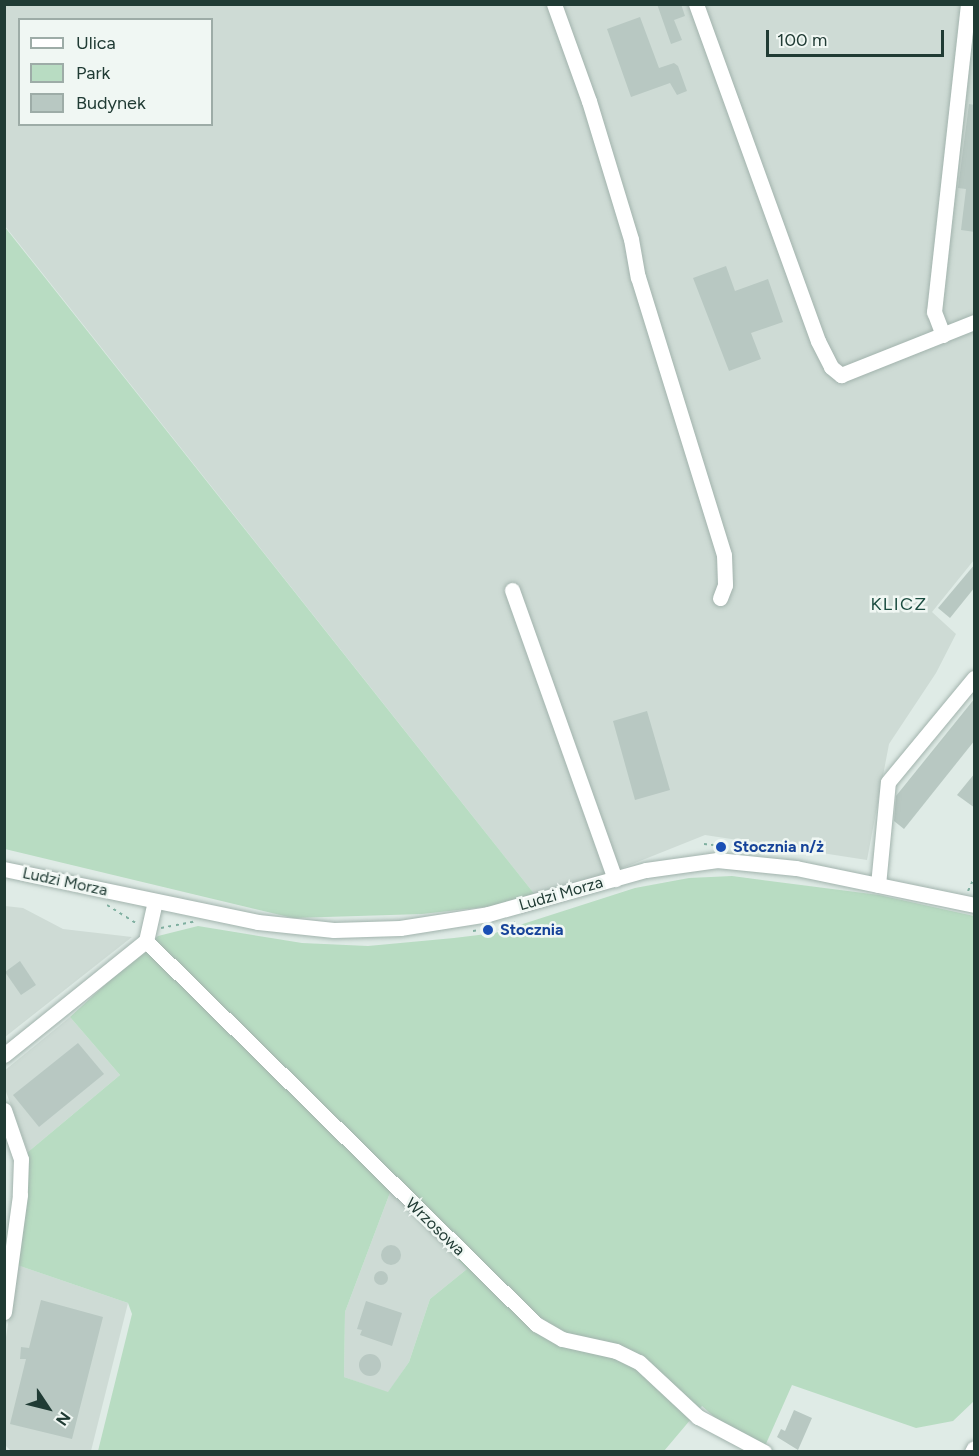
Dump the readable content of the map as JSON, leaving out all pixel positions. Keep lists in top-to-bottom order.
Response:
{
  "streets": {
    "street": ["Ludzi Morza", "Wrzosowa"]
  },
  "districts": ["KLICZ"],
  "places": ["Stocznia n/ż", "Stocznia"],
  "legend": ["Ulica", "Park", "Budynek"],
  "scale_bar": "100 m",
  "north": "bottom right"
}
